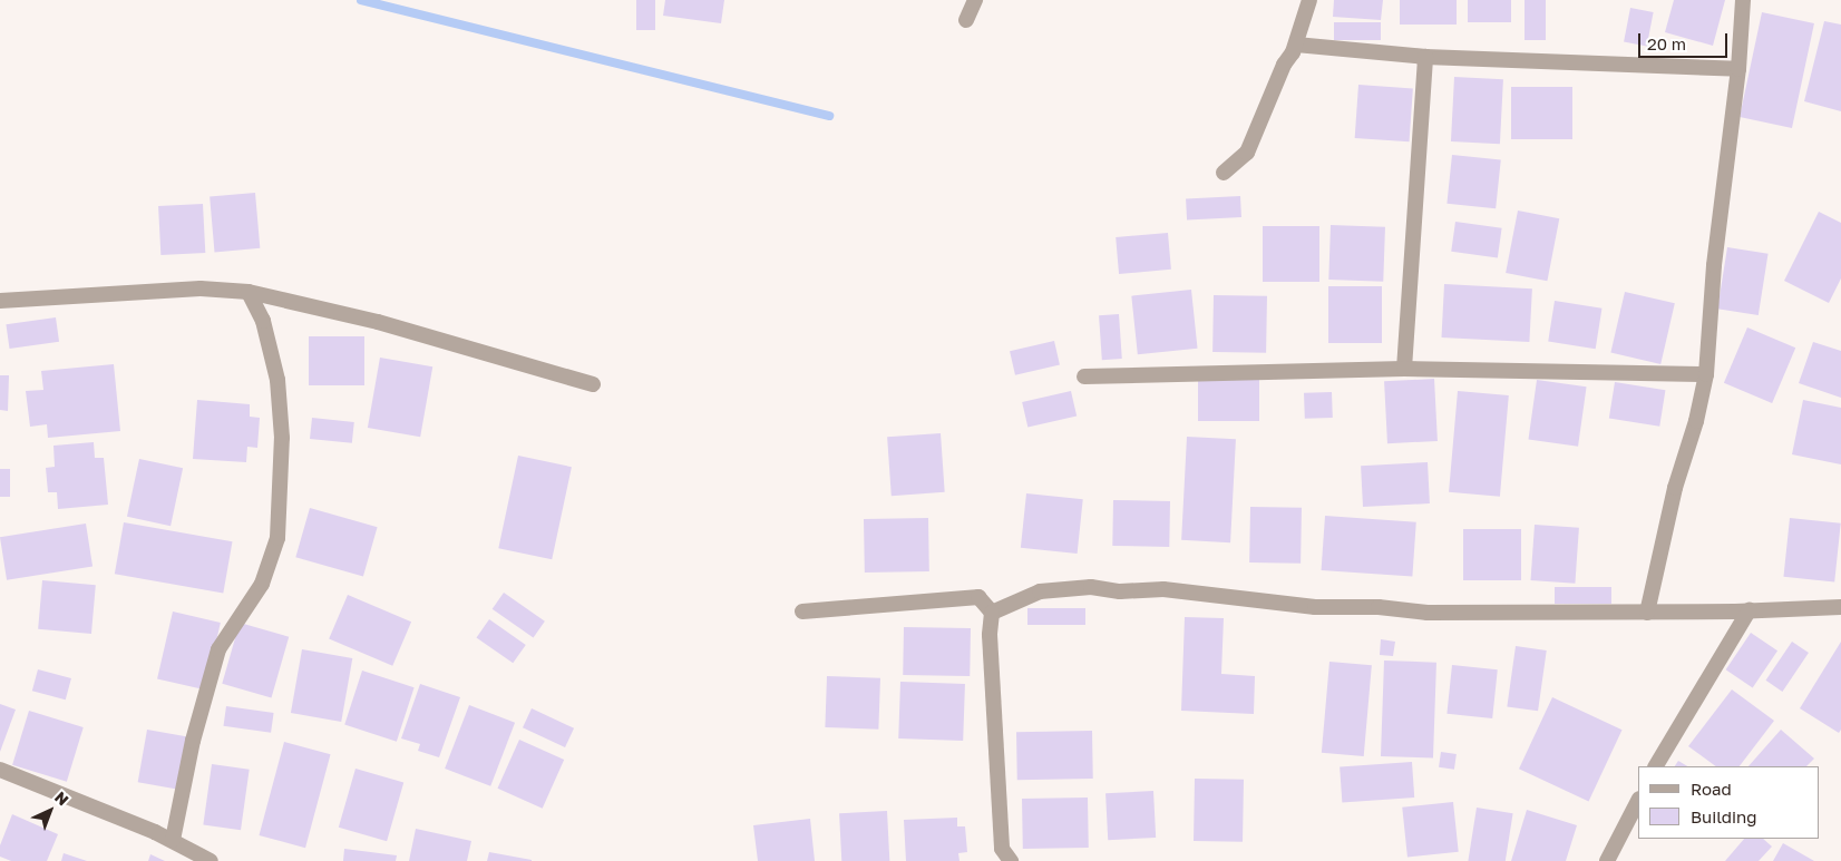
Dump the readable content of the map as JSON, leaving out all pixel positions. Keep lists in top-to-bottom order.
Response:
{
  "legend": ["Road", "Building"],
  "scale_bar": "20 m",
  "north": "top right"
}
